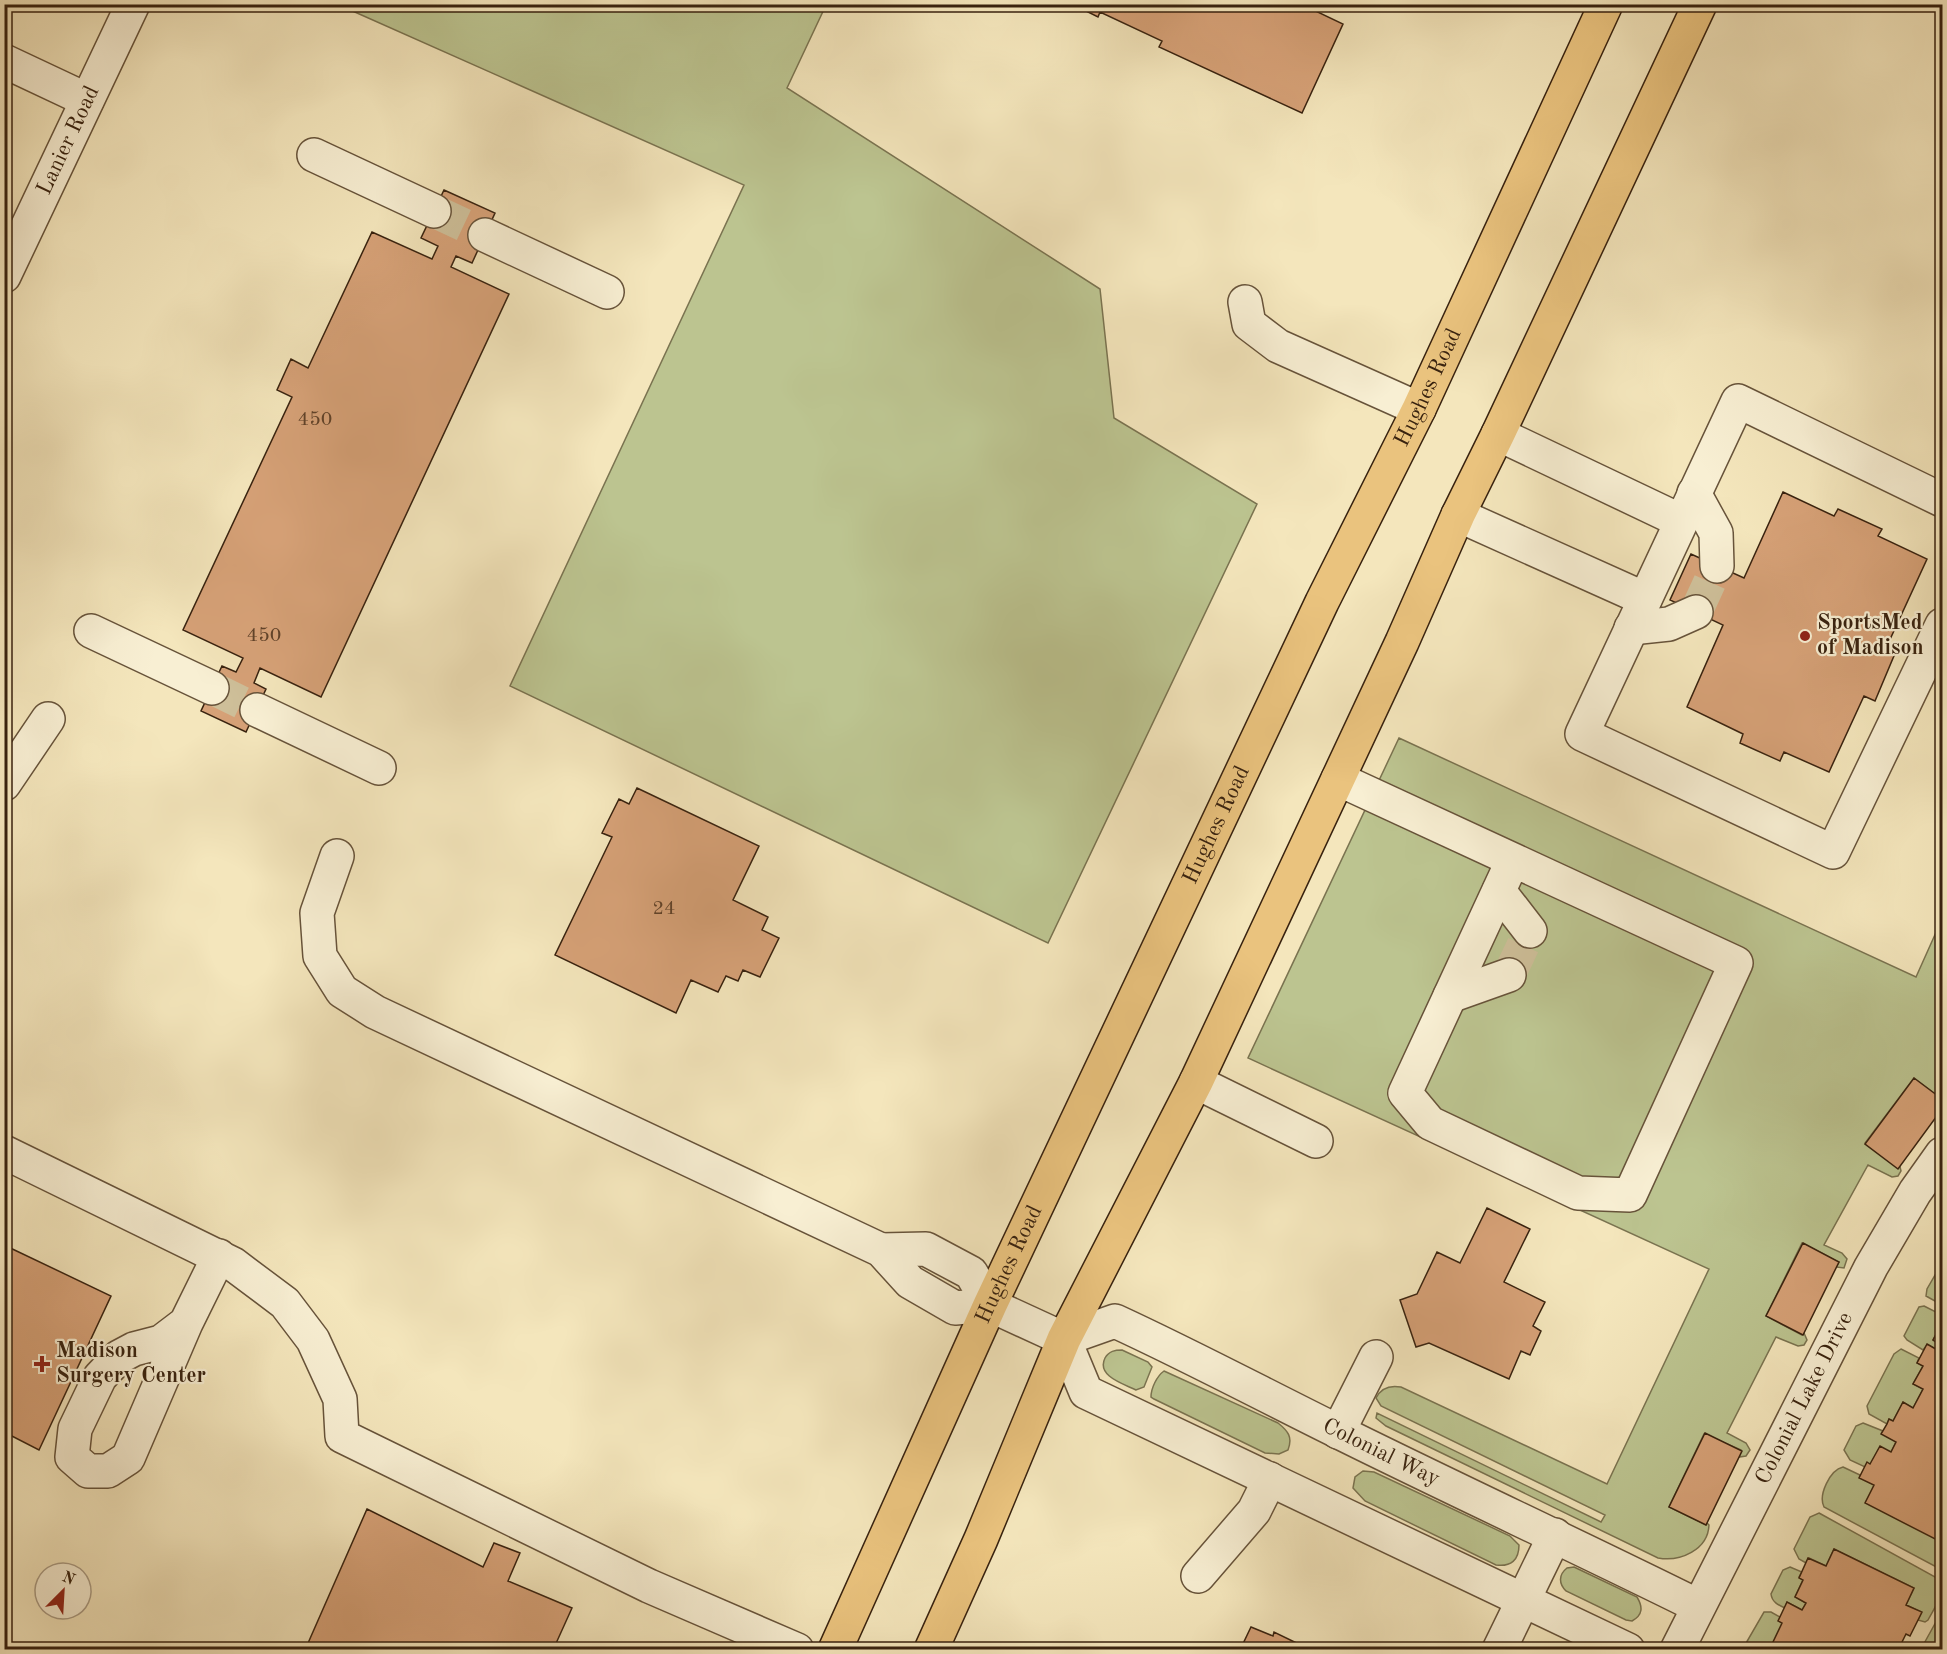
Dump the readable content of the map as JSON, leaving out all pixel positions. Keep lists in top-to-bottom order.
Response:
{
  "streets": {
    "main road": ["Hughes Road"],
    "street": ["Lanier Road", "Colonial Lake Drive", "Colonial Way"]
  },
  "crossings": [
    ["Colonial Lake Drive", "Colonial Way"]
  ],
  "places": {
    "other": ["SportsMed of Madison"],
    "health": ["Madison Surgery Center"]
  },
  "house_numbers": ["450", "450", "24"],
  "north": "top right"
}
